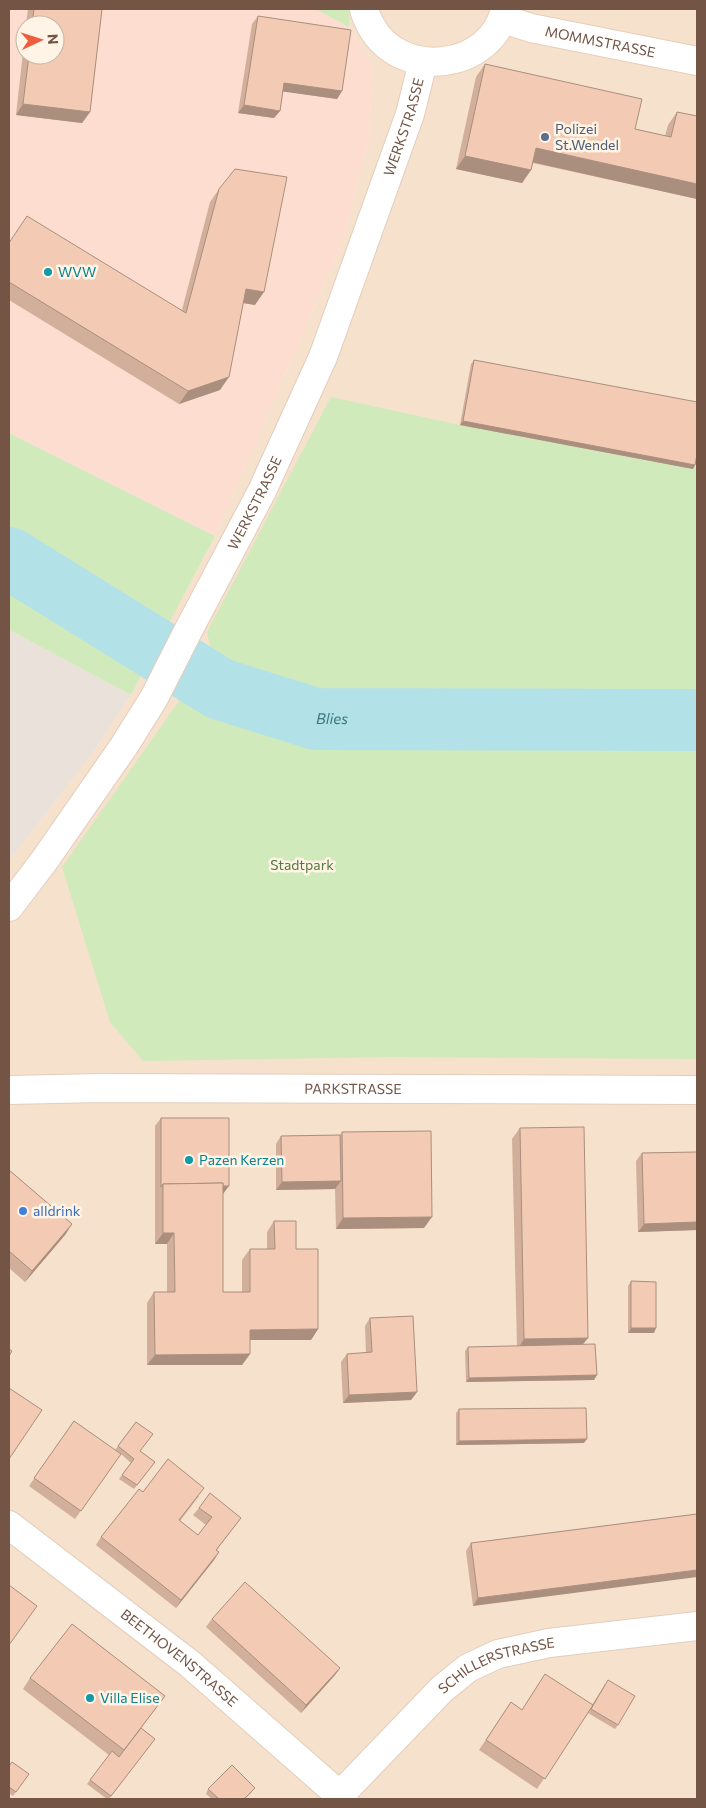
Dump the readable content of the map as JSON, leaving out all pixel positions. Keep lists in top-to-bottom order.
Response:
{
  "streets": {
    "street": [
      "MOMMSTRASSE",
      "WERKSTRASSE",
      "PARKSTRASSE",
      "BEETHOVENSTRASSE",
      "SCHILLERSTRASSE"
    ]
  },
  "crossings": [
    ["MOMMSTRASSE", "WERKSTRASSE"],
    ["BEETHOVENSTRASSE", "SCHILLERSTRASSE"]
  ],
  "water": ["Blies"],
  "parks": ["Stadtpark"],
  "places": [
    "Polizei St.Wendel",
    "WVW",
    "Pazen Kerzen",
    "alldrink",
    "Villa Elise"
  ],
  "north": "right"
}
